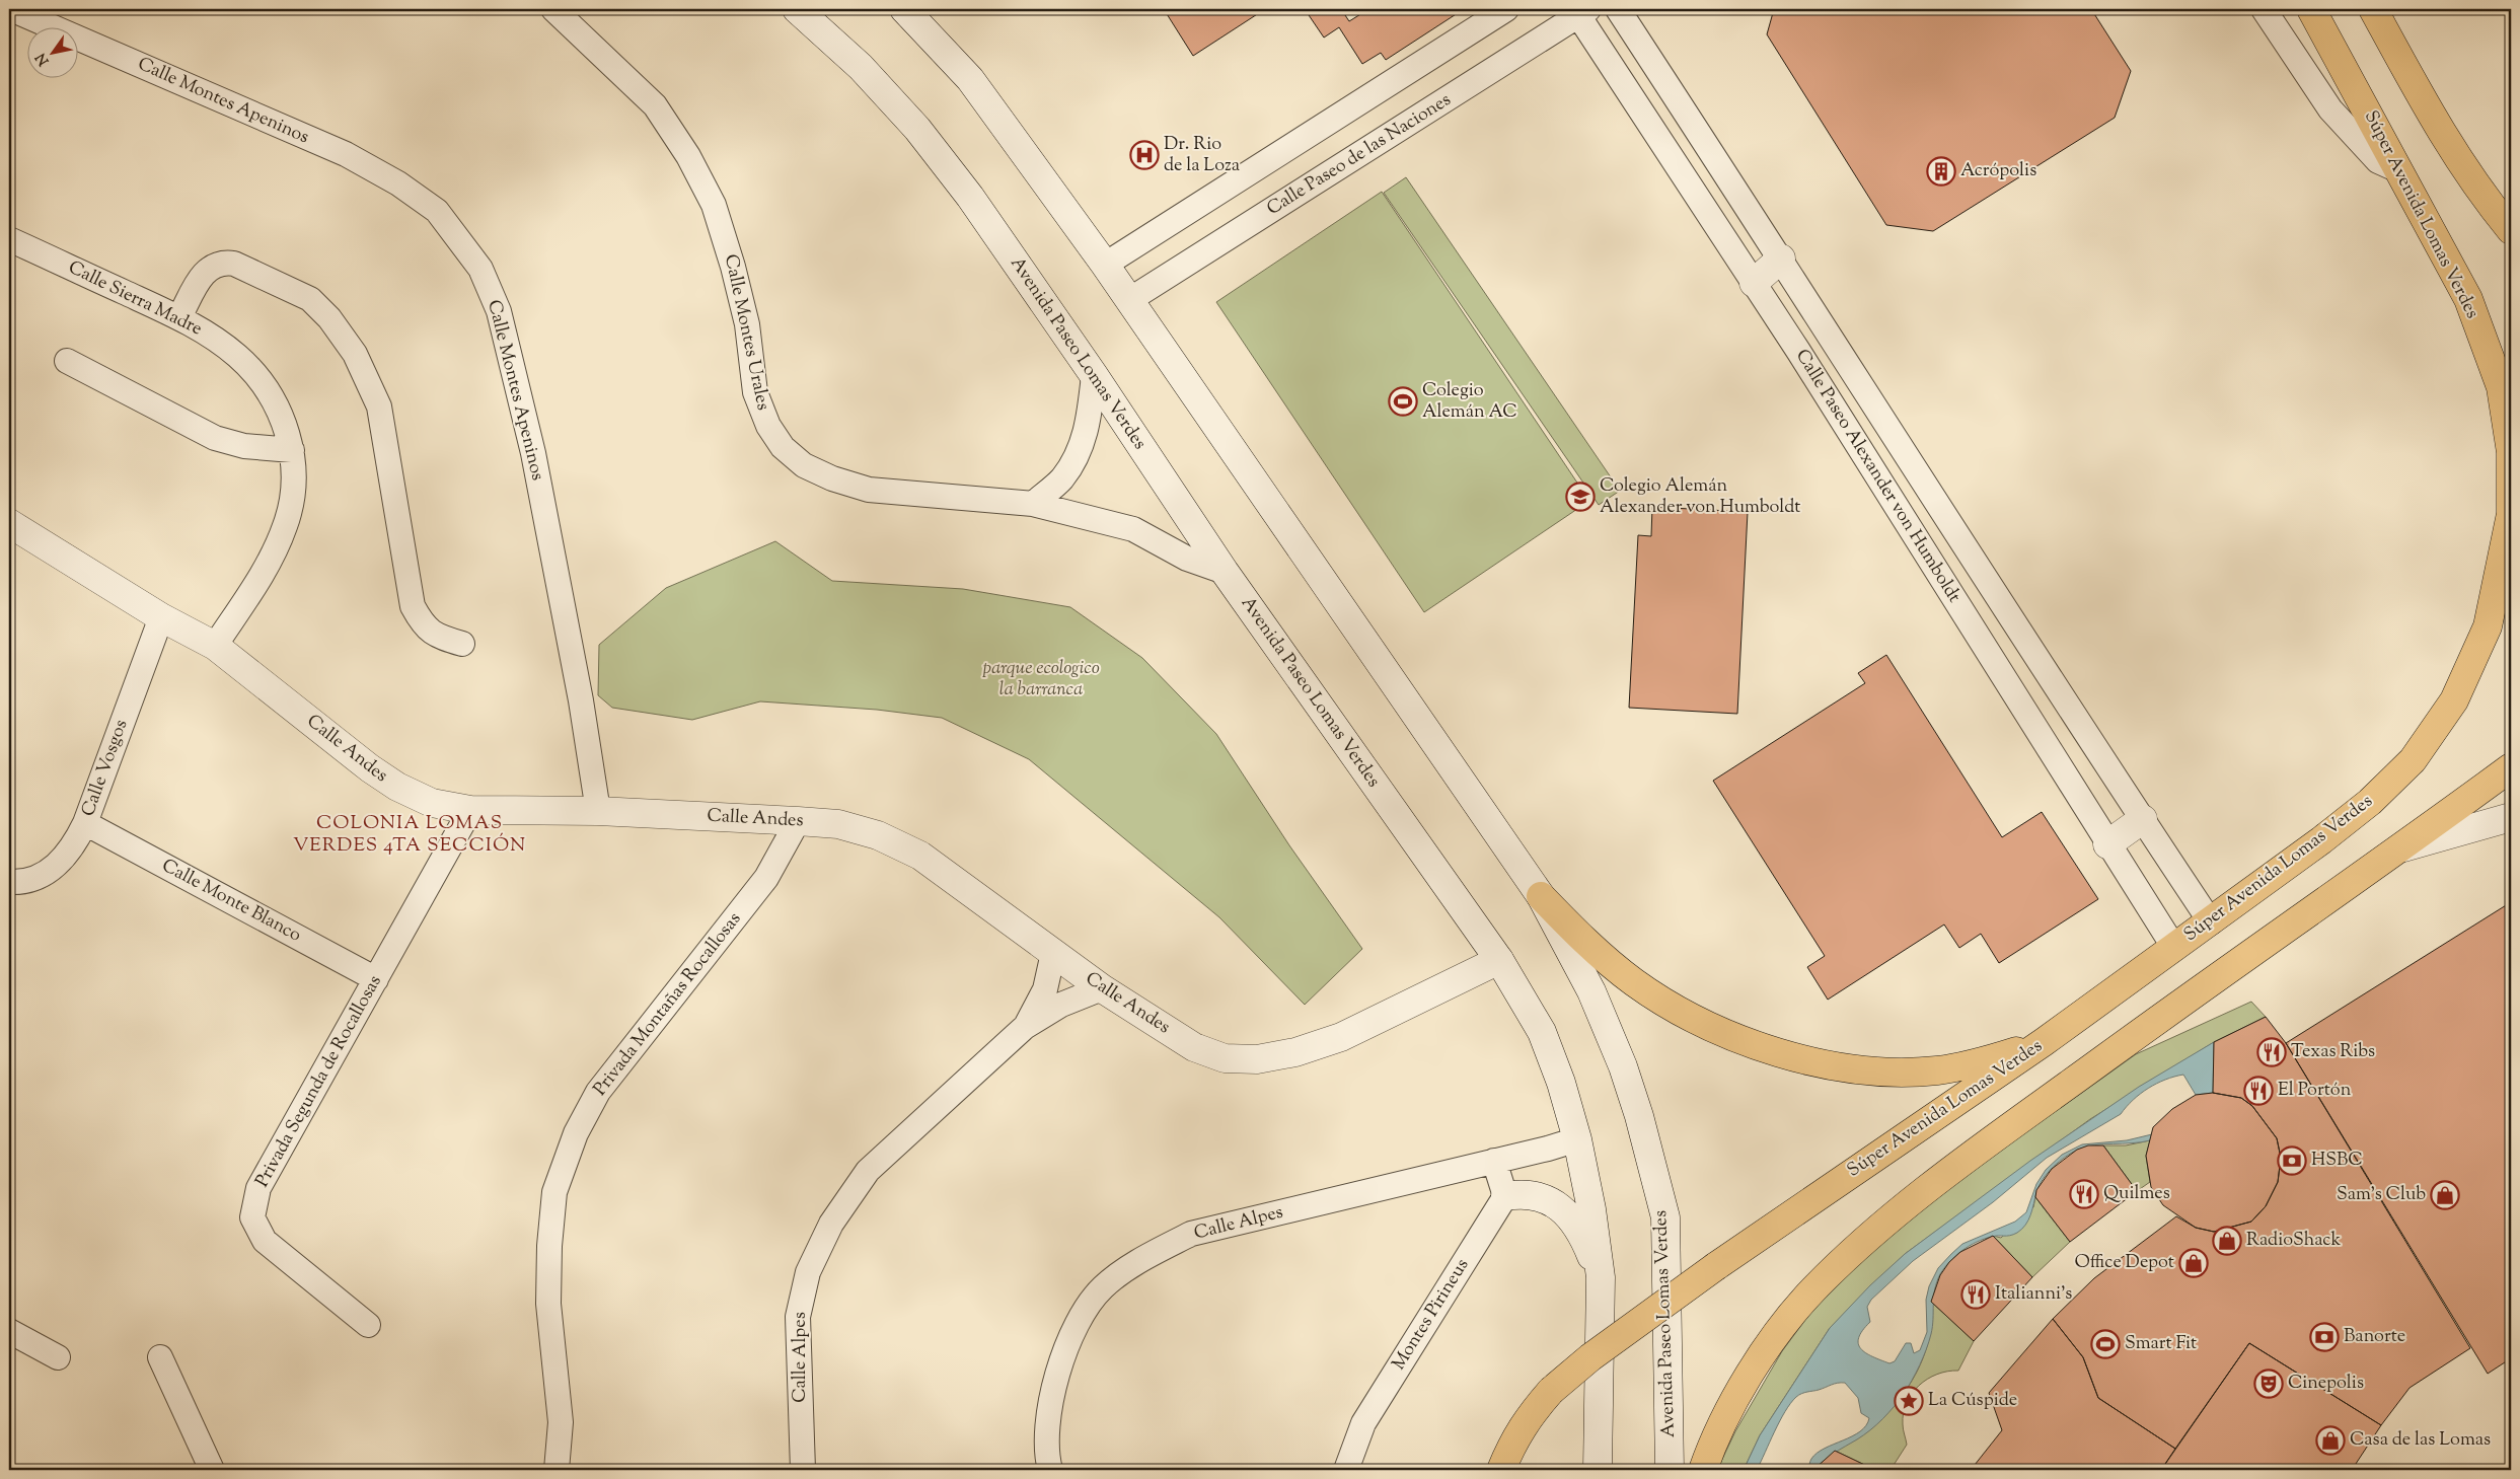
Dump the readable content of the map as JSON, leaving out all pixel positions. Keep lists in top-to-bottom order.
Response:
{
  "streets": {
    "main road": ["Súper Avenida Lomas Verdes", "Avenida Paseo Lomas Verdes", "Calle Andes"],
    "street": [
      "Calle Montes Apeninos",
      "Calle Paseo de las Naciones",
      "Calle Sierra Madre",
      "Calle Montes Urales",
      "Calle Paseo Alexander von Humboldt",
      "Calle Vosgos",
      "Calle Monte Blanco",
      "Privada Montañas Rocallosas",
      "Privada Segunda de Rocallosas",
      "Calle Alpes",
      "Montes Pirineus"
    ]
  },
  "crossings": [
    ["Calle Montes Apeninos", "Calle Andes"],
    ["Calle Paseo de las Naciones", "Avenida Paseo Lomas Verdes"],
    ["Calle Paseo de las Naciones", "Calle Paseo Alexander von Humboldt"],
    ["Súper Avenida Lomas Verdes", "Calle Paseo Alexander von Humboldt"],
    ["Calle Sierra Madre", "Calle Andes"],
    ["Calle Montes Urales", "Avenida Paseo Lomas Verdes"],
    ["Avenida Paseo Lomas Verdes", "Calle Andes"],
    ["Avenida Paseo Lomas Verdes", "Calle Alpes"],
    ["Calle Andes", "Calle Vosgos"],
    ["Calle Andes", "Privada Montañas Rocallosas"],
    ["Calle Andes", "Privada Segunda de Rocallosas"],
    ["Calle Andes", "Calle Alpes"],
    ["Calle Vosgos", "Calle Monte Blanco"],
    ["Calle Monte Blanco", "Privada Segunda de Rocallosas"]
  ],
  "districts": ["COLONIA LOMAS VERDES 4TA SECCIÓN"],
  "parks": ["parque ecologico la barranca"],
  "places": {
    "hospital": ["Dr. Rio de la Loza"],
    "building": ["Acrópolis"],
    "sports": ["Colegio Alemán AC", "Smart Fit"],
    "school or university": ["Colegio Alemán Alexander von Humboldt"],
    "restaurant": [
      "Texas Ribs",
      "El Portón",
      "Quilmes",
      "Italianni's"
    ],
    "bank": ["HSBC", "Banorte"],
    "shop": [
      "Sam's Club",
      "RadioShack",
      "Office Depot",
      "Casa de las Lomas"
    ],
    "theatre": ["Cinepolis"],
    "place": ["La Cúspide"]
  },
  "north": "bottom left"
}
